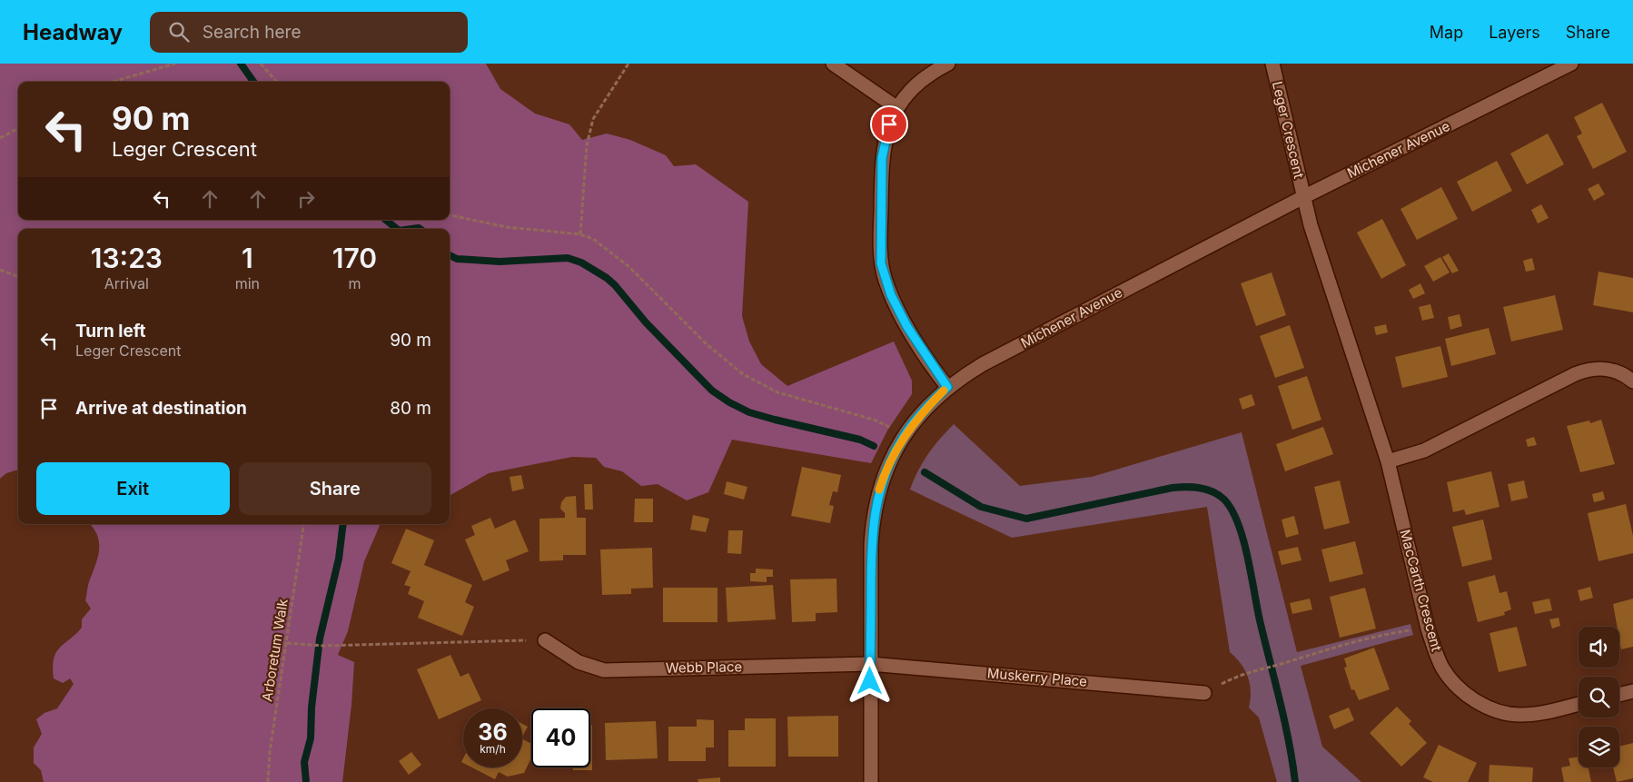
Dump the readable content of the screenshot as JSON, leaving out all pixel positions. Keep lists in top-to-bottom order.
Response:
{
  "streets": {
    "street": [
      "Leger Crescent",
      "Michener Avenue",
      "MacCarth Crescent",
      "Webb Place",
      "Muskerry Place"
    ],
    "path": ["Arboretum Walk"]
  },
  "crossings": [
    ["Leger Crescent", "Michener Avenue"],
    ["Leger Crescent", "MacCarth Crescent"],
    ["Michener Avenue", "MacCarth Crescent"],
    ["Michener Avenue", "Webb Place"],
    ["Michener Avenue", "Muskerry Place"],
    ["Webb Place", "Muskerry Place"]
  ],
  "page": {
    "header": "Headway",
    "search": "Search here",
    "nav": ["Map", "Layers", "Share"],
    "turn": ["90 m", "Leger Crescent"],
    "eta": [
      "13:23",
      "Arrival",
      "1",
      "min",
      "170",
      "m"
    ],
    "list": [
      {
        "name": "Turn left",
        "note": "Leger Crescent",
        "value": "90 m"
      },
      {
        "name": "Arrive at destination",
        "value": "80 m"
      }
    ],
    "buttons": ["Exit", "Share"],
    "speed": "36 km/h",
    "limit": "40"
  }
}
